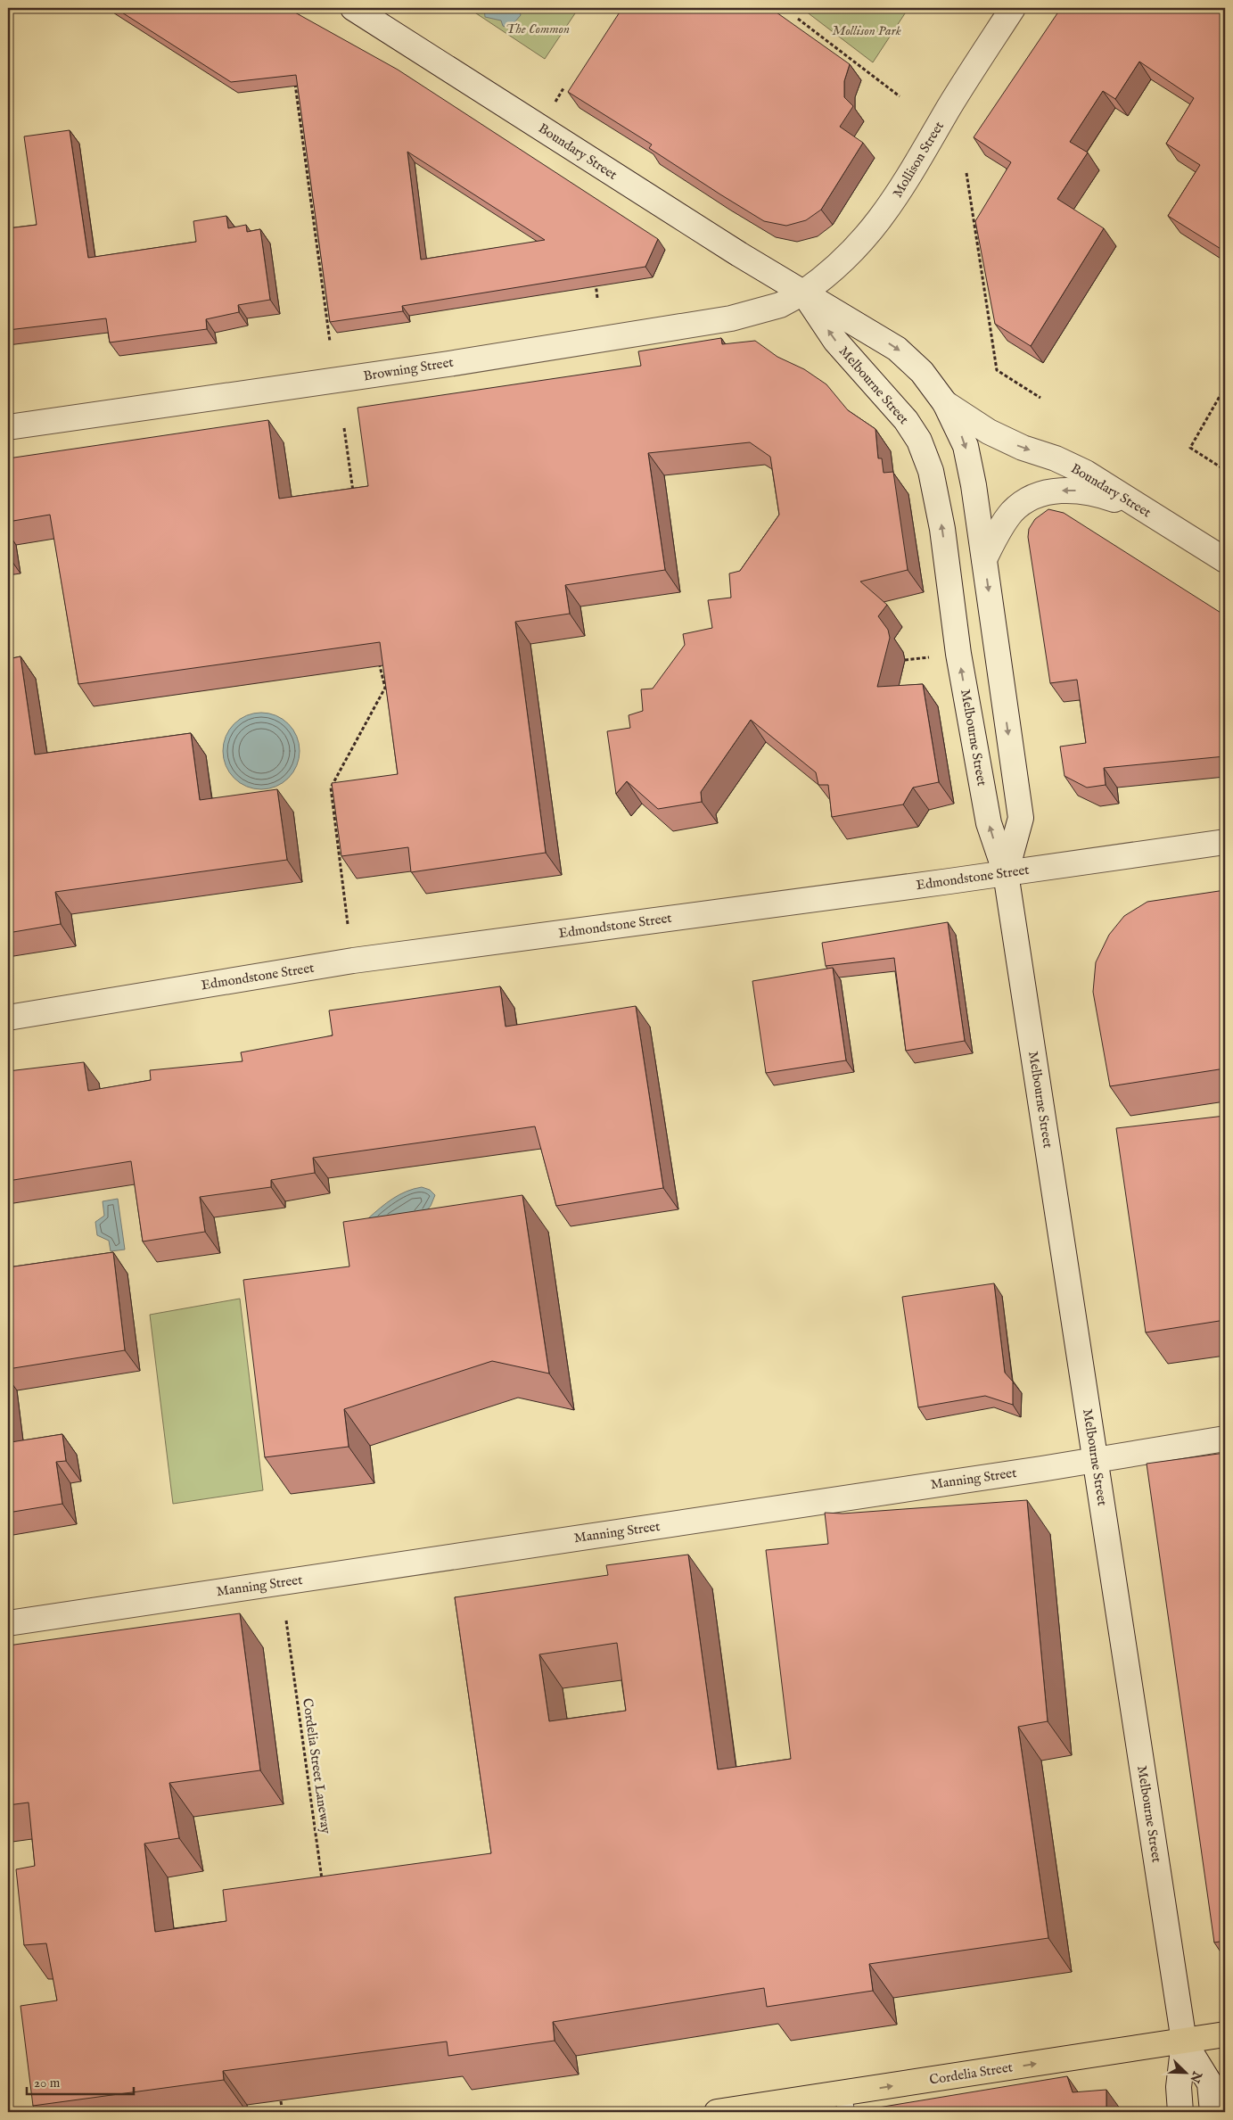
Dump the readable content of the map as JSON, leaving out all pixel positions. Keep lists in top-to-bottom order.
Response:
{
  "streets": {
    "main road": ["Cordelia Street"],
    "street": [
      "Boundary Street",
      "Mollison Street",
      "Browning Street",
      "Melbourne Street",
      "Edmondstone Street",
      "Manning Street"
    ],
    "path": ["Cordelia Street Laneway"]
  },
  "crossings": [
    ["Boundary Street", "Mollison Street"],
    ["Boundary Street", "Browning Street"],
    ["Boundary Street", "Melbourne Street"],
    ["Mollison Street", "Browning Street"],
    ["Mollison Street", "Melbourne Street"],
    ["Browning Street", "Melbourne Street"],
    ["Melbourne Street", "Edmondstone Street"],
    ["Melbourne Street", "Manning Street"],
    ["Melbourne Street", "Cordelia Street"]
  ],
  "one_way": ["Cordelia Street"],
  "parks": ["The Common", "Mollison Park"],
  "scale_bar": "20 m",
  "north": "bottom right"
}
